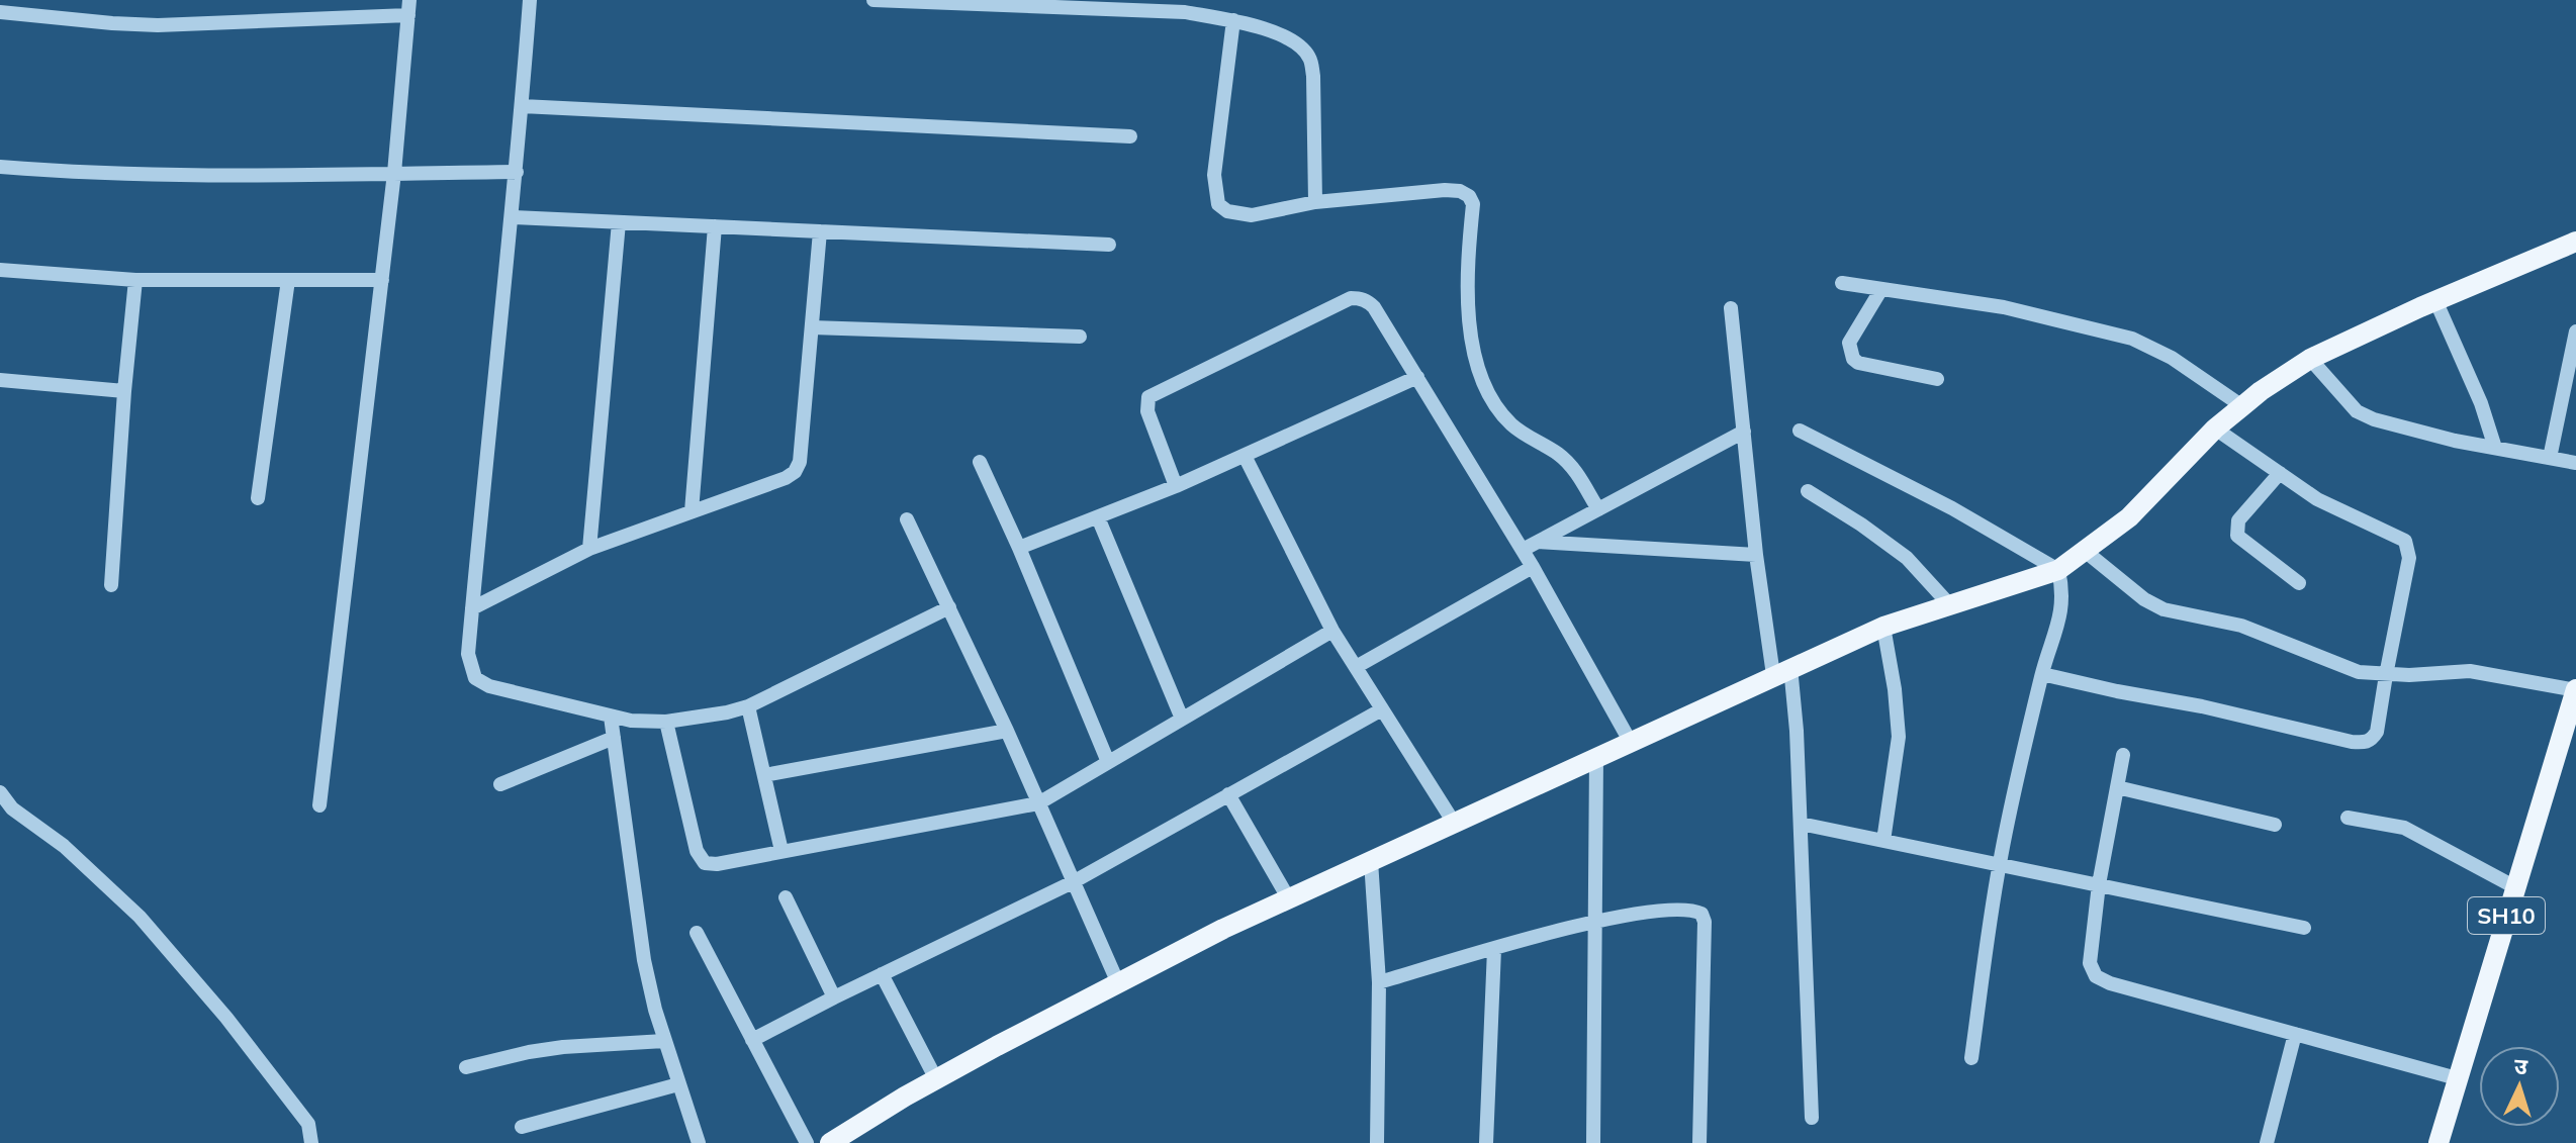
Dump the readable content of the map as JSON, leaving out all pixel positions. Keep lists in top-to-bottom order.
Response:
{
  "streets": {
    "main road": ["SH10"]
  },
  "north": "top"
}
